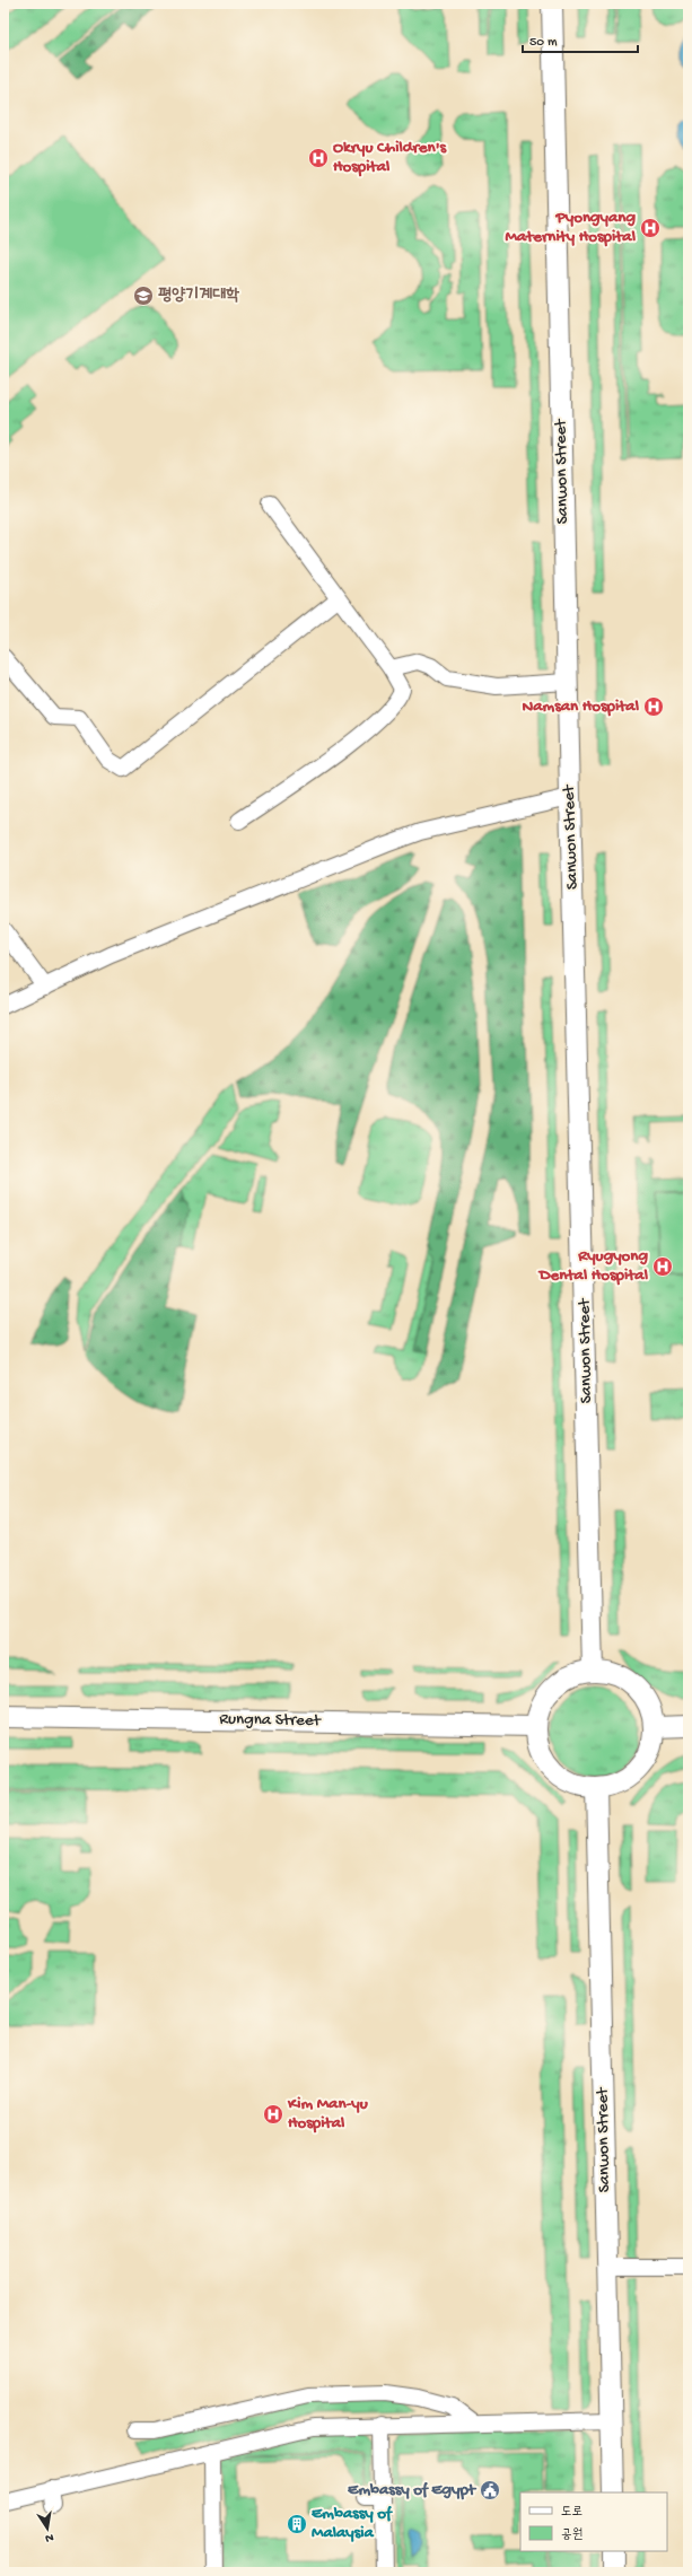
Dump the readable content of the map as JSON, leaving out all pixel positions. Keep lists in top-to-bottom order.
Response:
{
  "streets": {
    "main road": ["Sanwon Street", "Rungna Street"]
  },
  "crossings": [
    ["Sanwon Street", "Rungna Street"]
  ],
  "places": {
    "hospital": [
      "Okryu Children's Hospital",
      "Pyongyang Maternity Hospital",
      "Namsan Hospital",
      "Ryugyong Dental Hospital",
      "Kim Man-yu Hospital"
    ],
    "school or university": ["평양기계대학"],
    "public building": ["Embassy of Egypt"],
    "building": ["Embassy of Malaysia"]
  },
  "legend": ["도로", "공원"],
  "scale_bar": "50 m",
  "north": "bottom"
}
